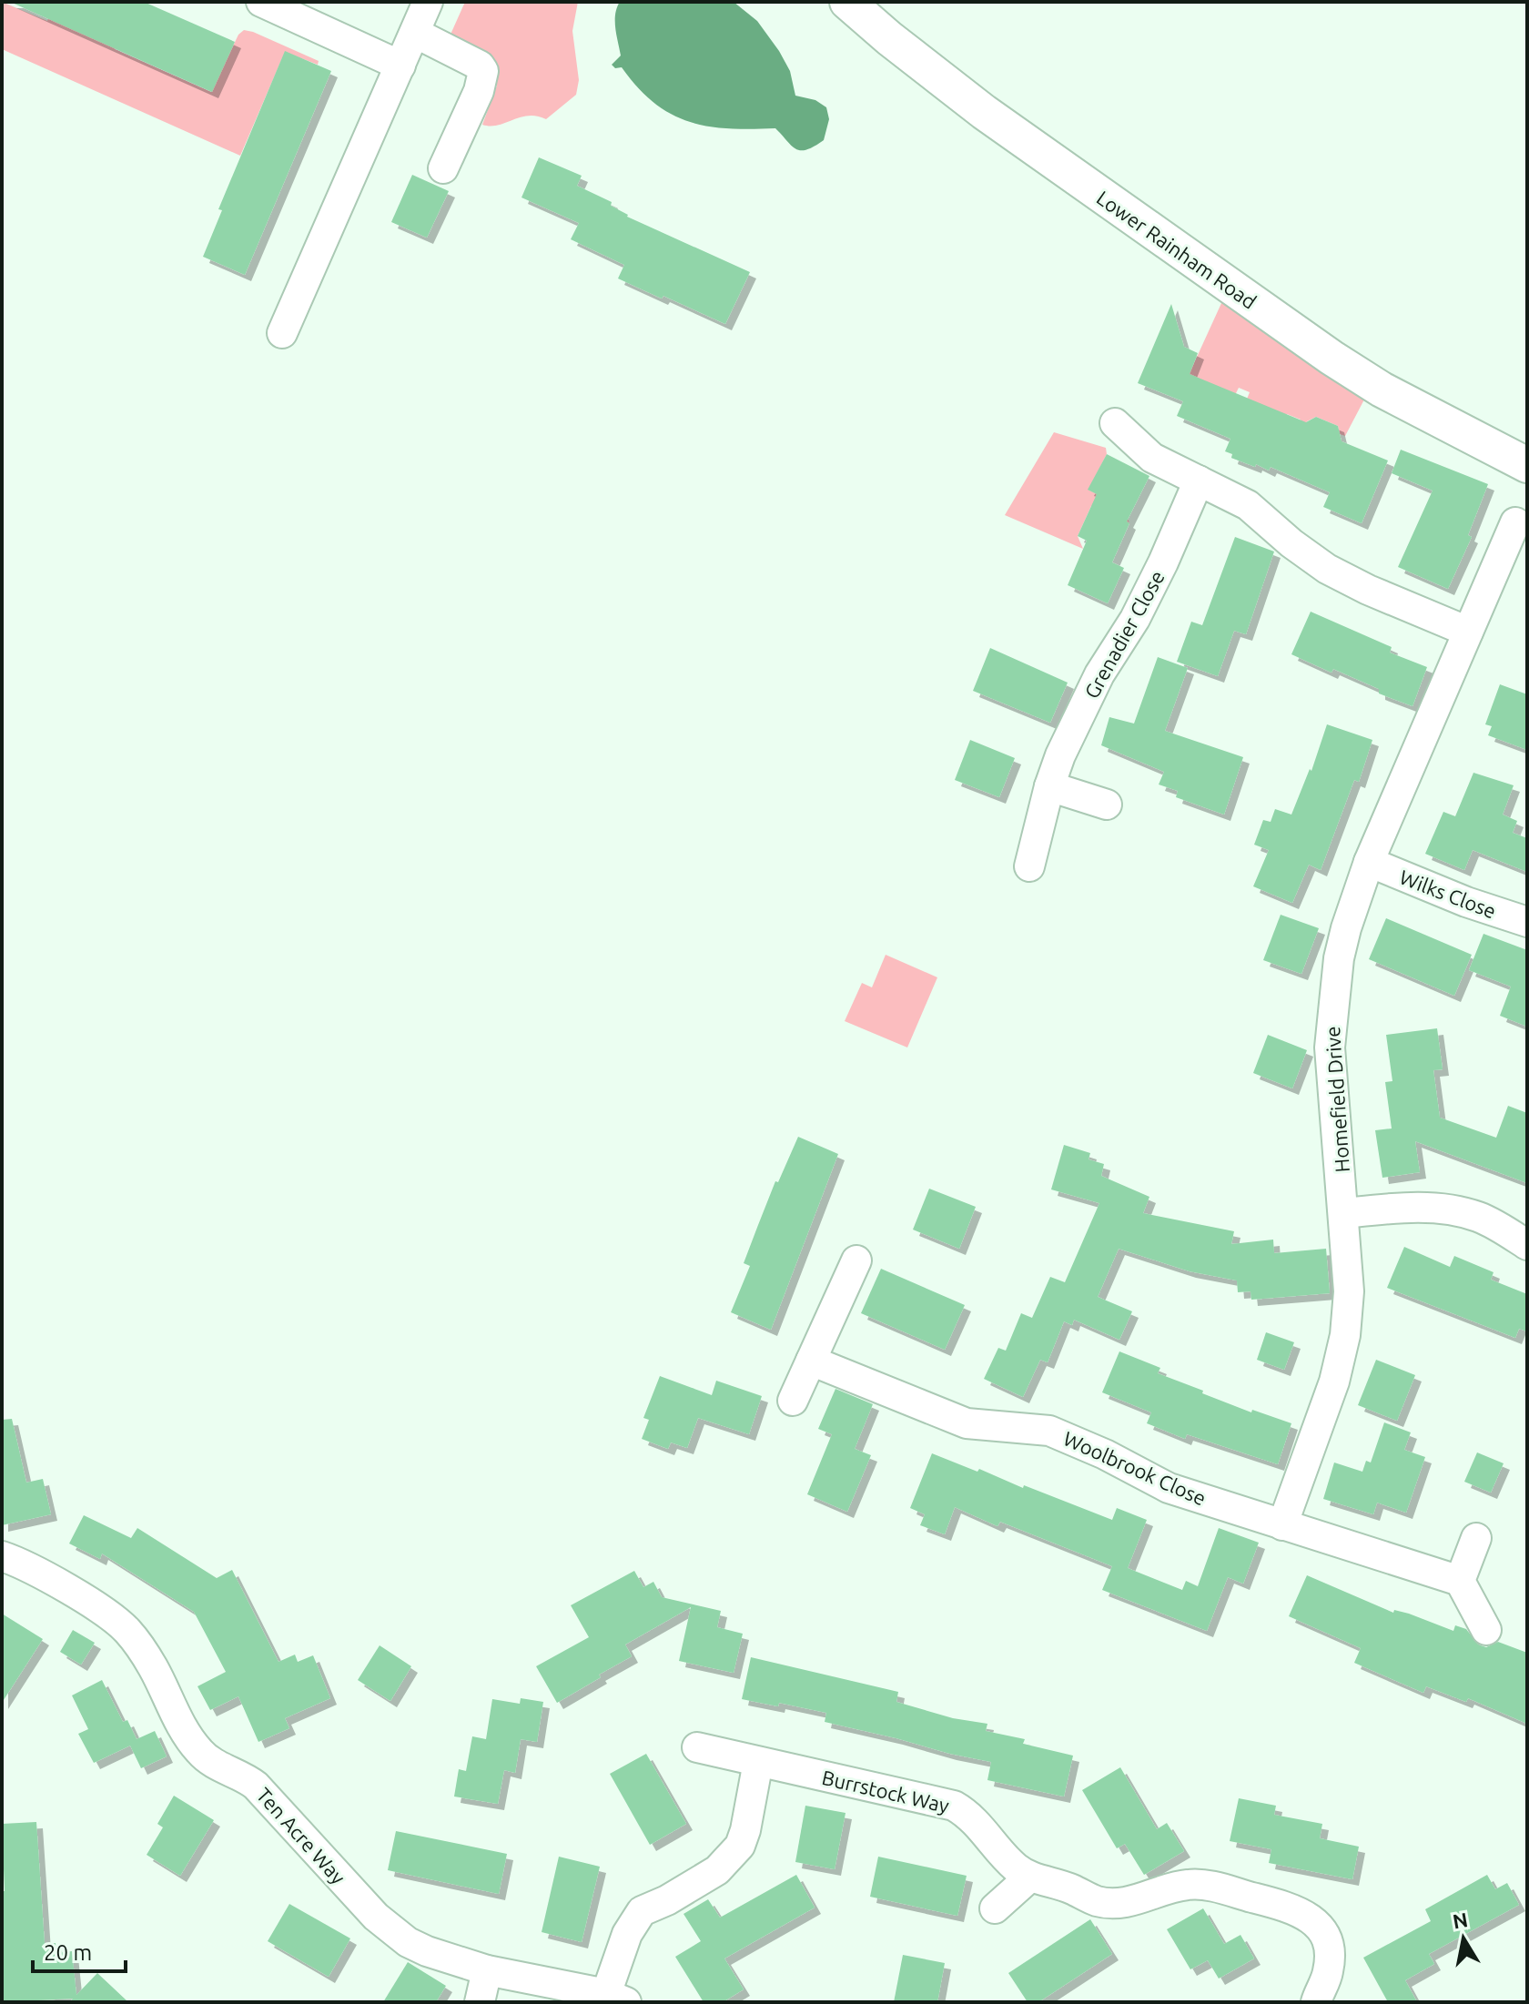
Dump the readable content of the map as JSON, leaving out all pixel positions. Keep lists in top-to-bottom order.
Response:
{
  "streets": {
    "street": [
      "Lower Rainham Road",
      "Grenadier Close",
      "Wilks Close",
      "Homefield Drive",
      "Woolbrook Close",
      "Burrstock Way",
      "Ten Acre Way"
    ]
  },
  "crossings": [
    ["Wilks Close", "Homefield Drive"],
    ["Homefield Drive", "Woolbrook Close"]
  ],
  "scale_bar": "20 m",
  "north": "top"
}
